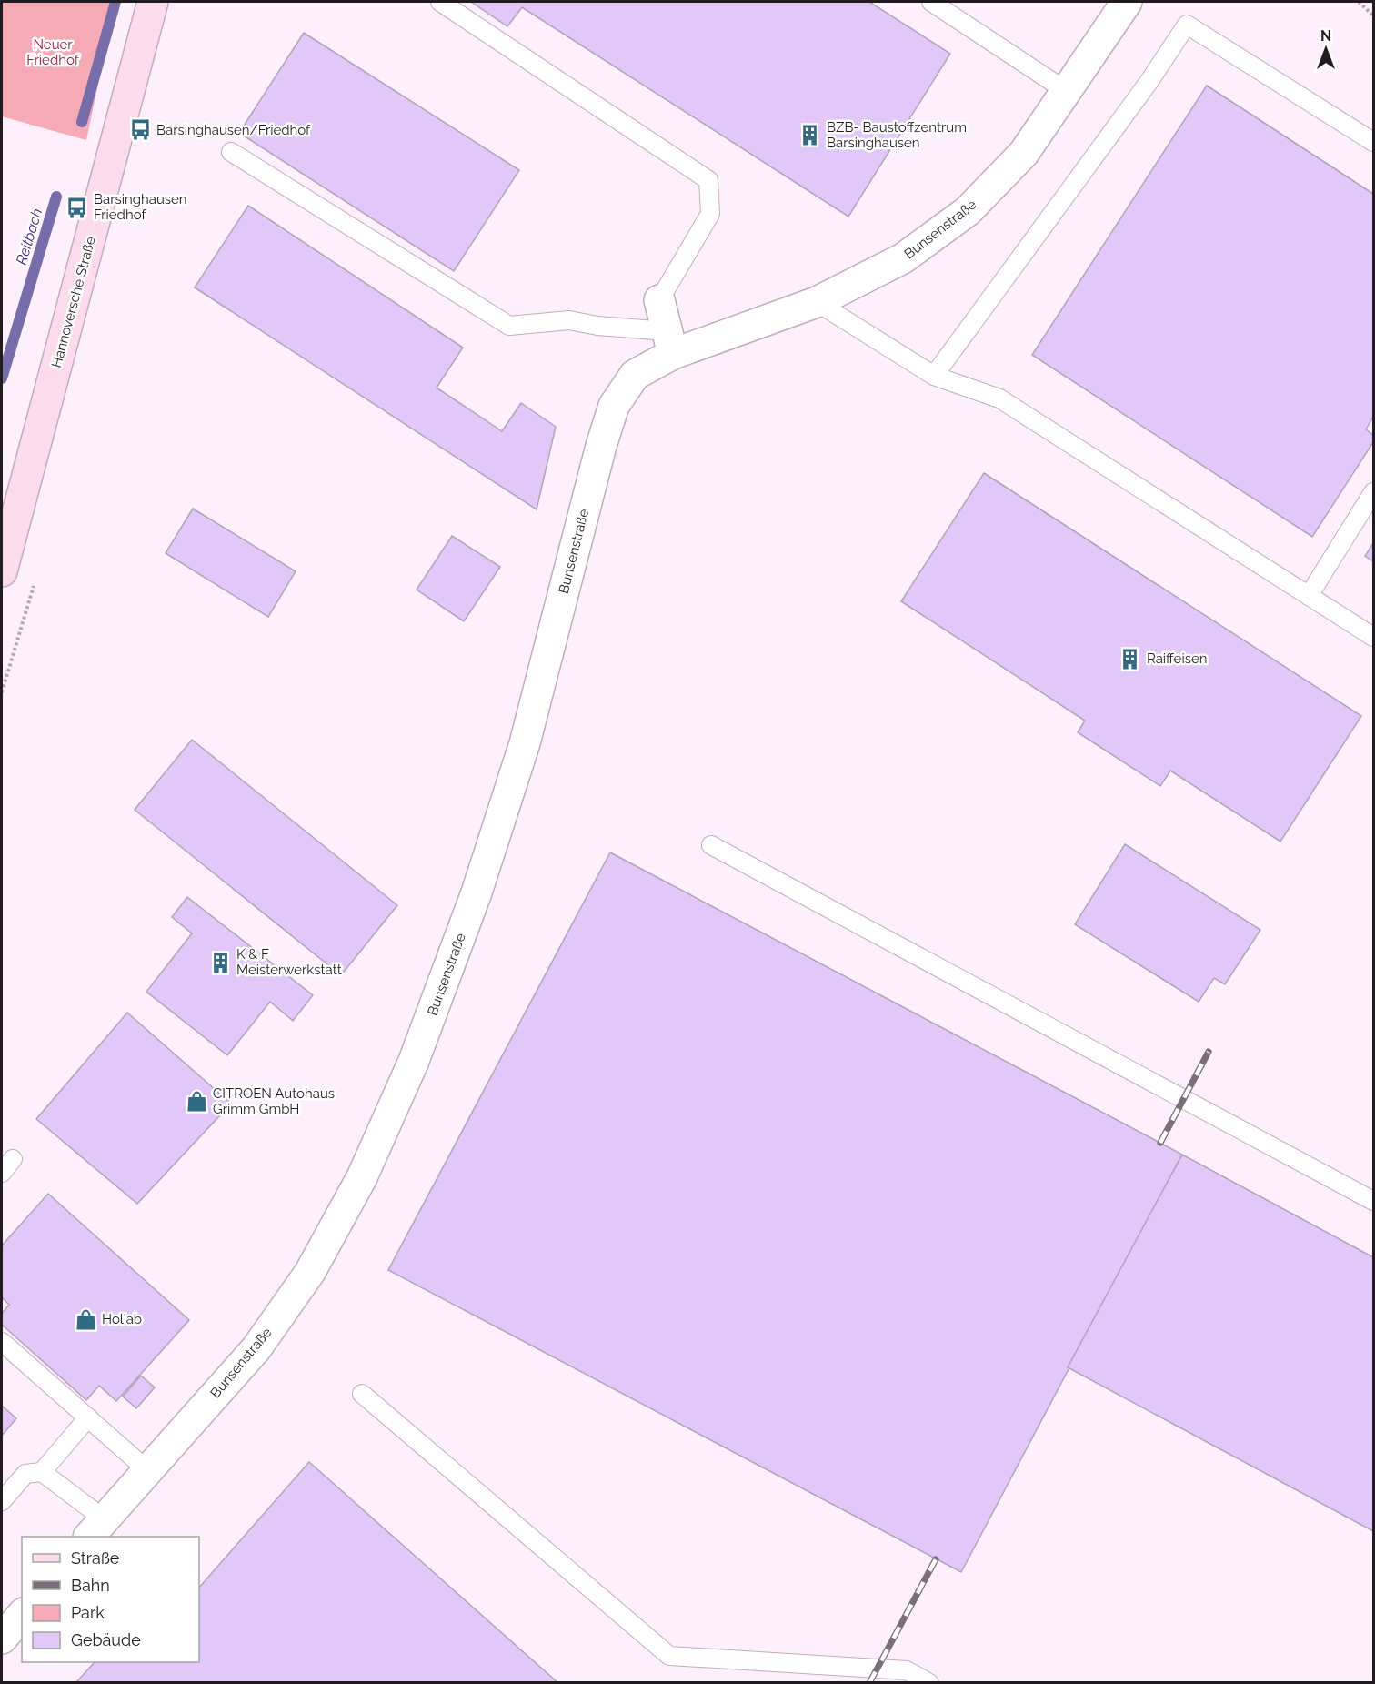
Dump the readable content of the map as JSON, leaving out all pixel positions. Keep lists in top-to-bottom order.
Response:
{
  "streets": {
    "street": ["Bunsenstraße", "Hannoversche Straße"]
  },
  "water": ["Reitbach"],
  "parks": ["Neuer Friedhof"],
  "places": {
    "bus stop": ["Barsinghausen/Friedhof", "Barsinghausen Friedhof"],
    "building": ["BZB- Baustoffzentrum Barsinghausen", "Raiffeisen", "K & F Meisterwerkstatt"],
    "shop": ["CITROEN Autohaus Grimm GmbH", "Hol'ab"]
  },
  "legend": [
    "Straße",
    "Bahn",
    "Park",
    "Gebäude"
  ],
  "north": "top"
}
